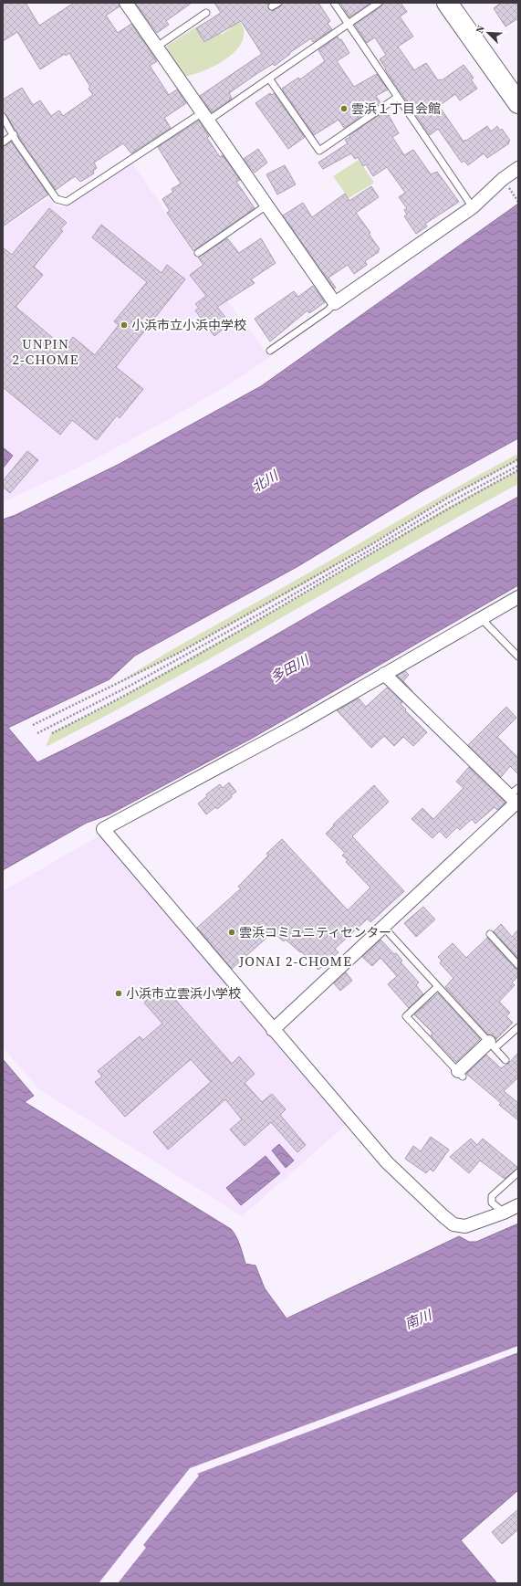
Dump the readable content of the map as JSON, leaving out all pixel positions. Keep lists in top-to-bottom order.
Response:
{
  "districts": ["UNPIN 2-CHOME", "JONAI 2-CHOME"],
  "water": ["北川", "多田川", "南川"],
  "places": [
    "雲浜１丁目会館",
    "小浜市立小浜中学校",
    "雲浜コミュニティセンター",
    "小浜市立雲浜小学校"
  ],
  "north": "top left"
}
